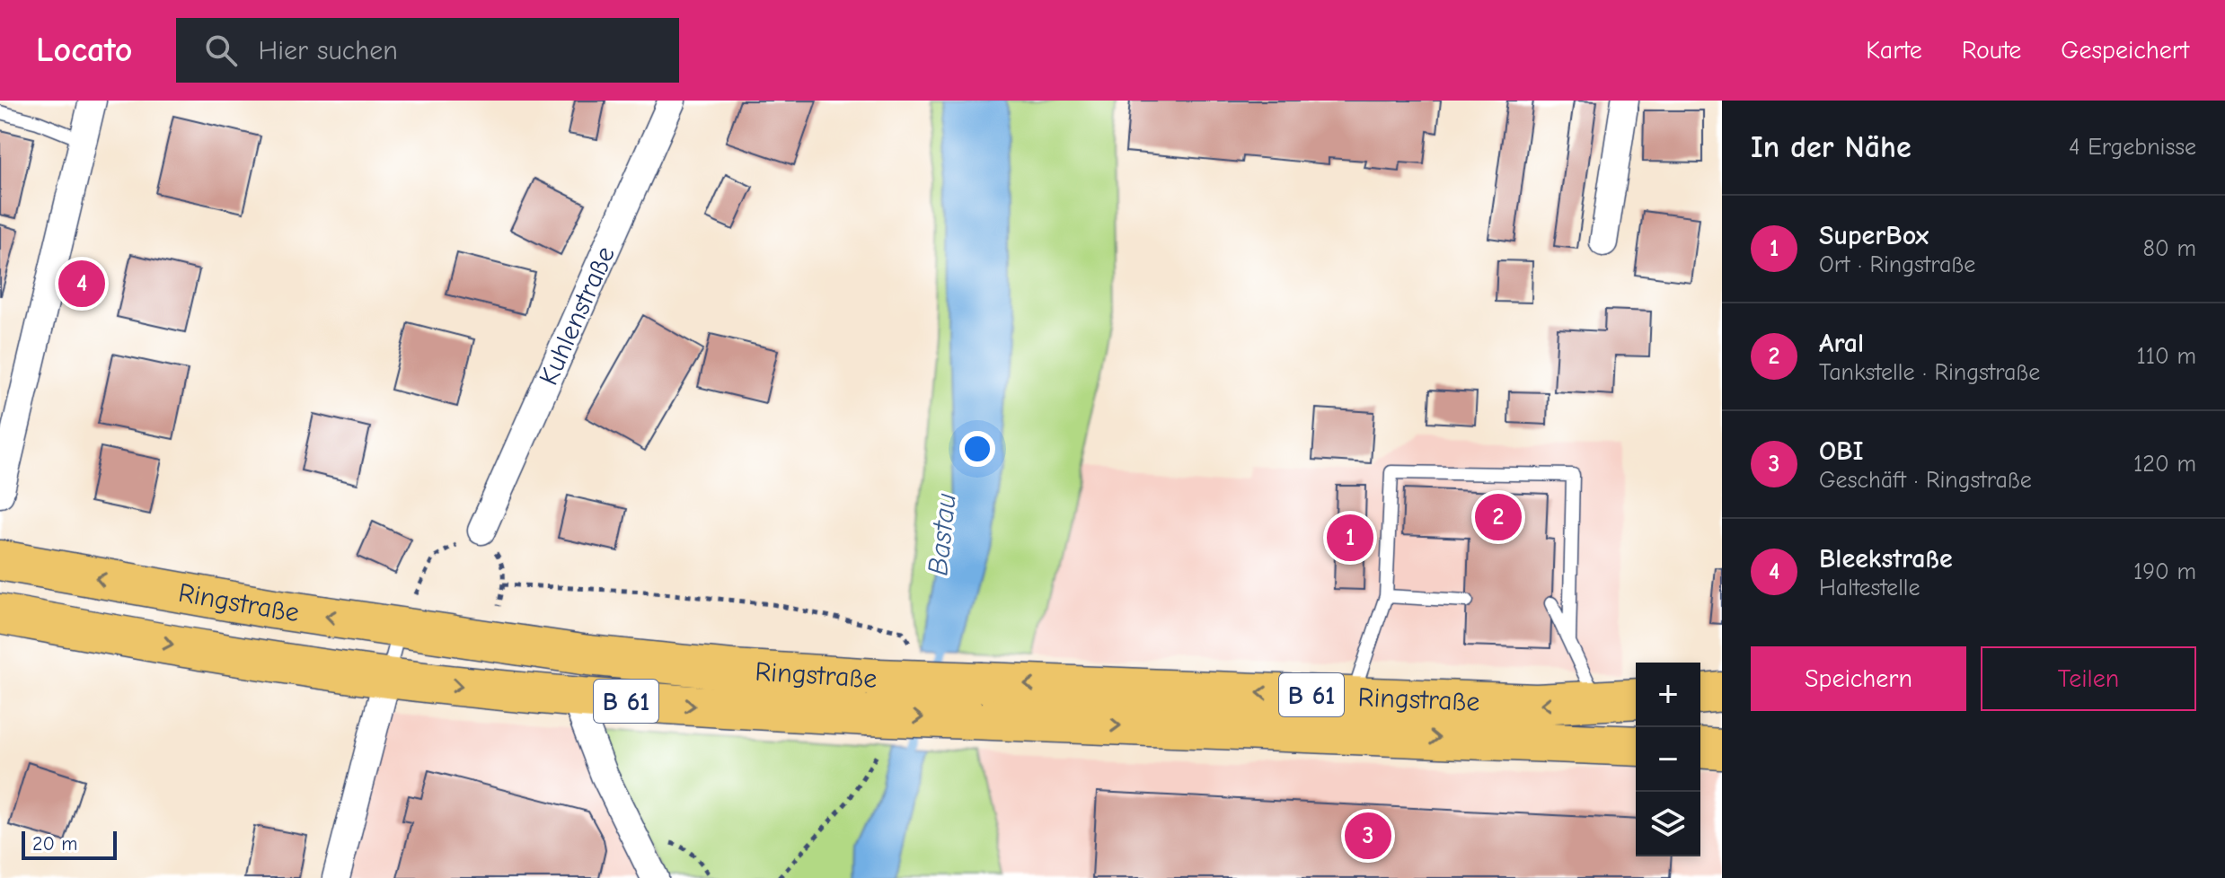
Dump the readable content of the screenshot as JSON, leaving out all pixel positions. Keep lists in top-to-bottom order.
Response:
{
  "streets": {
    "main road": ["Ringstraße", "B 61"],
    "street": ["Kuhlenstraße"]
  },
  "water": ["Bastau"],
  "scale_bar": "20 m",
  "page": {
    "header": "Locato",
    "search": "Hier suchen",
    "nav": ["Karte", "Route", "Gespeichert"],
    "heading": ["In der Nähe", "4 Ergebnisse"],
    "list": [
      {
        "mark": "1",
        "name": "SuperBox",
        "note": "Ort · Ringstraße",
        "value": "80 m"
      },
      {
        "mark": "2",
        "name": "Aral",
        "note": "Tankstelle · Ringstraße",
        "value": "110 m"
      },
      {
        "mark": "3",
        "name": "OBI",
        "note": "Geschäft · Ringstraße",
        "value": "120 m"
      },
      {
        "mark": "4",
        "name": "Bleekstraße",
        "note": "Haltestelle",
        "value": "190 m"
      }
    ],
    "pins": [
      "4",
      "2",
      "1",
      "3"
    ],
    "buttons": ["Speichern", "Teilen"],
    "map_buttons": ["+", "−"],
    "scale": "20 m"
  }
}
